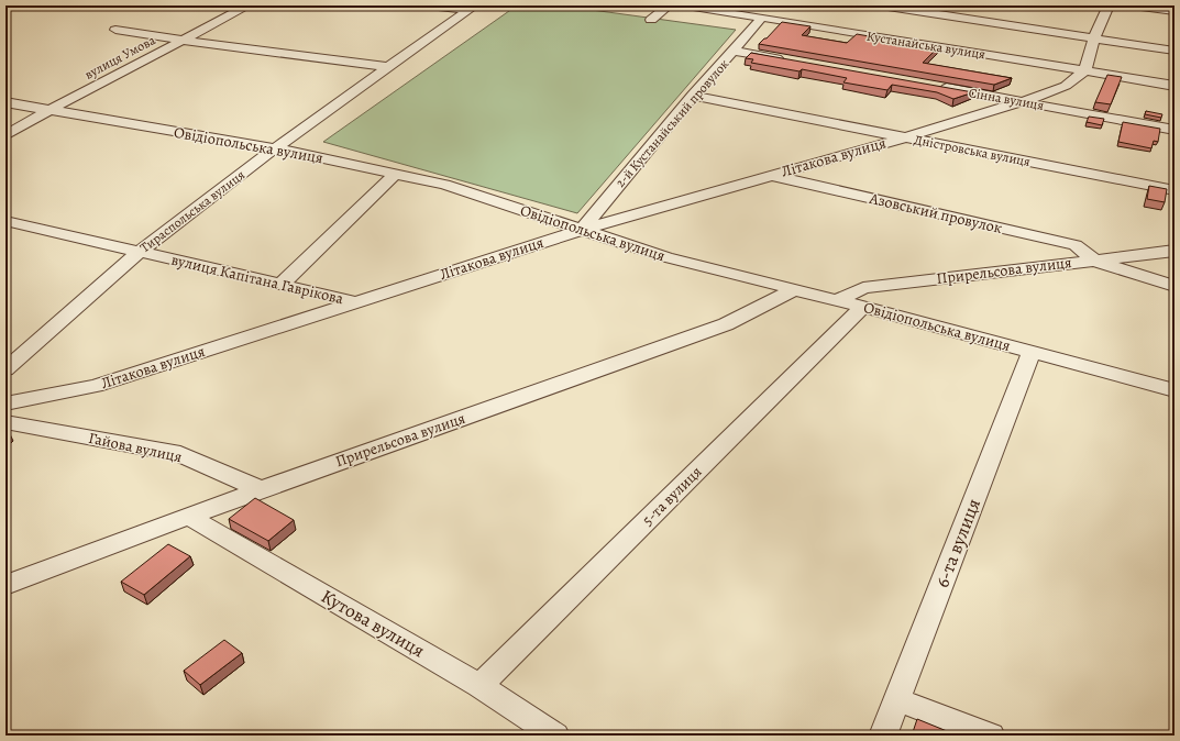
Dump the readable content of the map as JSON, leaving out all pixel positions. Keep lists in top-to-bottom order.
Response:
{
  "streets": {
    "street": [
      "Кустанайська вулиця",
      "вулиця Умова",
      "Сінна вулиця",
      "2-й Кустанайський провулок",
      "Овідіопольська вулиця",
      "Дністровська вулиця",
      "Літакова вулиця",
      "Тираспольська вулиця",
      "Азовський провулок",
      "Прирельсова вулиця",
      "вулиця Капітана Гаврікова",
      "Гайова вулиця",
      "5-та вулиця",
      "6-та вулиця",
      "Кутова вулиця"
    ]
  },
  "crossings": [
    ["Кустанайська вулиця", "2-й Кустанайський провулок"],
    ["Кустанайська вулиця", "Літакова вулиця"],
    ["вулиця Умова", "Овідіопольська вулиця"],
    ["Сінна вулиця", "Літакова вулиця"],
    ["2-й Кустанайський провулок", "Овідіопольська вулиця"],
    ["2-й Кустанайський провулок", "Дністровська вулиця"],
    ["2-й Кустанайський провулок", "Літакова вулиця"],
    ["Овідіопольська вулиця", "Літакова вулиця"],
    ["Овідіопольська вулиця", "Тираспольська вулиця"],
    ["Овідіопольська вулиця", "Прирельсова вулиця"],
    ["Овідіопольська вулиця", "5-та вулиця"],
    ["Овідіопольська вулиця", "6-та вулиця"],
    ["Дністровська вулиця", "Літакова вулиця"],
    ["Літакова вулиця", "Азовський провулок"],
    ["Літакова вулиця", "вулиця Капітана Гаврікова"],
    ["Тираспольська вулиця", "вулиця Капітана Гаврікова"],
    ["Азовський провулок", "Прирельсова вулиця"],
    ["Прирельсова вулиця", "Гайова вулиця"],
    ["Прирельсова вулиця", "Кутова вулиця"],
    ["5-та вулиця", "Кутова вулиця"]
  ]
}
